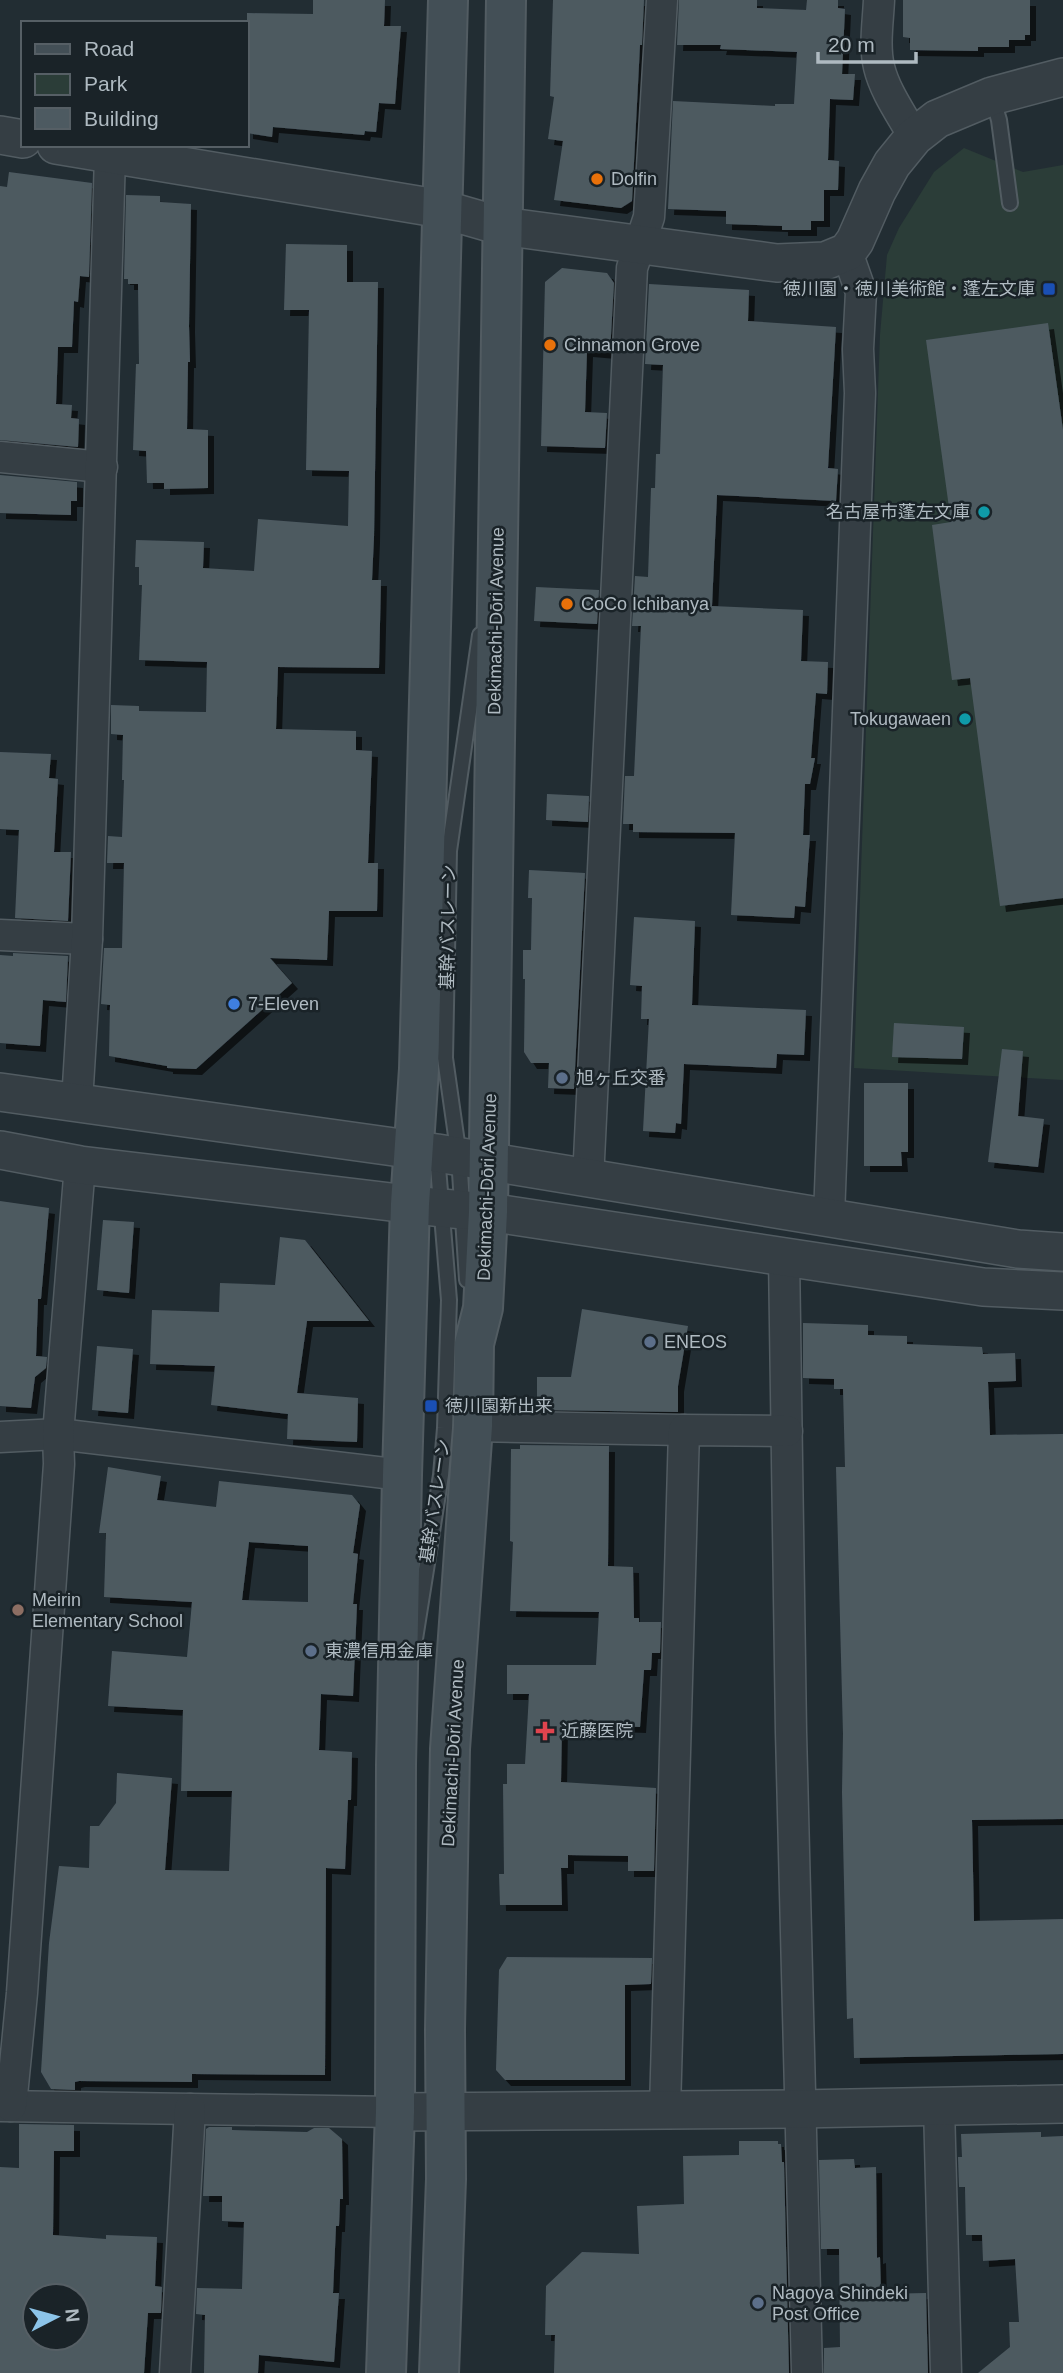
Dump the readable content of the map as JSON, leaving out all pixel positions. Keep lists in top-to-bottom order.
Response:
{
  "streets": {
    "main road": ["Dekimachi-Dōri Avenue"],
    "lane": ["基幹バスレーン"]
  },
  "crossings": [
    ["Dekimachi-Dōri Avenue", "基幹バスレーン"]
  ],
  "places": {
    "other": [
      "Dolfin",
      "Cinnamon Grove",
      "名古屋市蓬左文庫",
      "CoCo Ichibanya",
      "Tokugawaen",
      "7-Eleven",
      "旭ヶ丘交番",
      "ENEOS",
      "Meirin Elementary School",
      "東濃信用金庫",
      "Nagoya Shindeki Post Office"
    ],
    "transit": ["徳川園・徳川美術館・蓬左文庫", "徳川園新出来"],
    "health": ["近藤医院"]
  },
  "legend": ["Road", "Park", "Building"],
  "scale_bar": "20 m",
  "north": "right"
}
